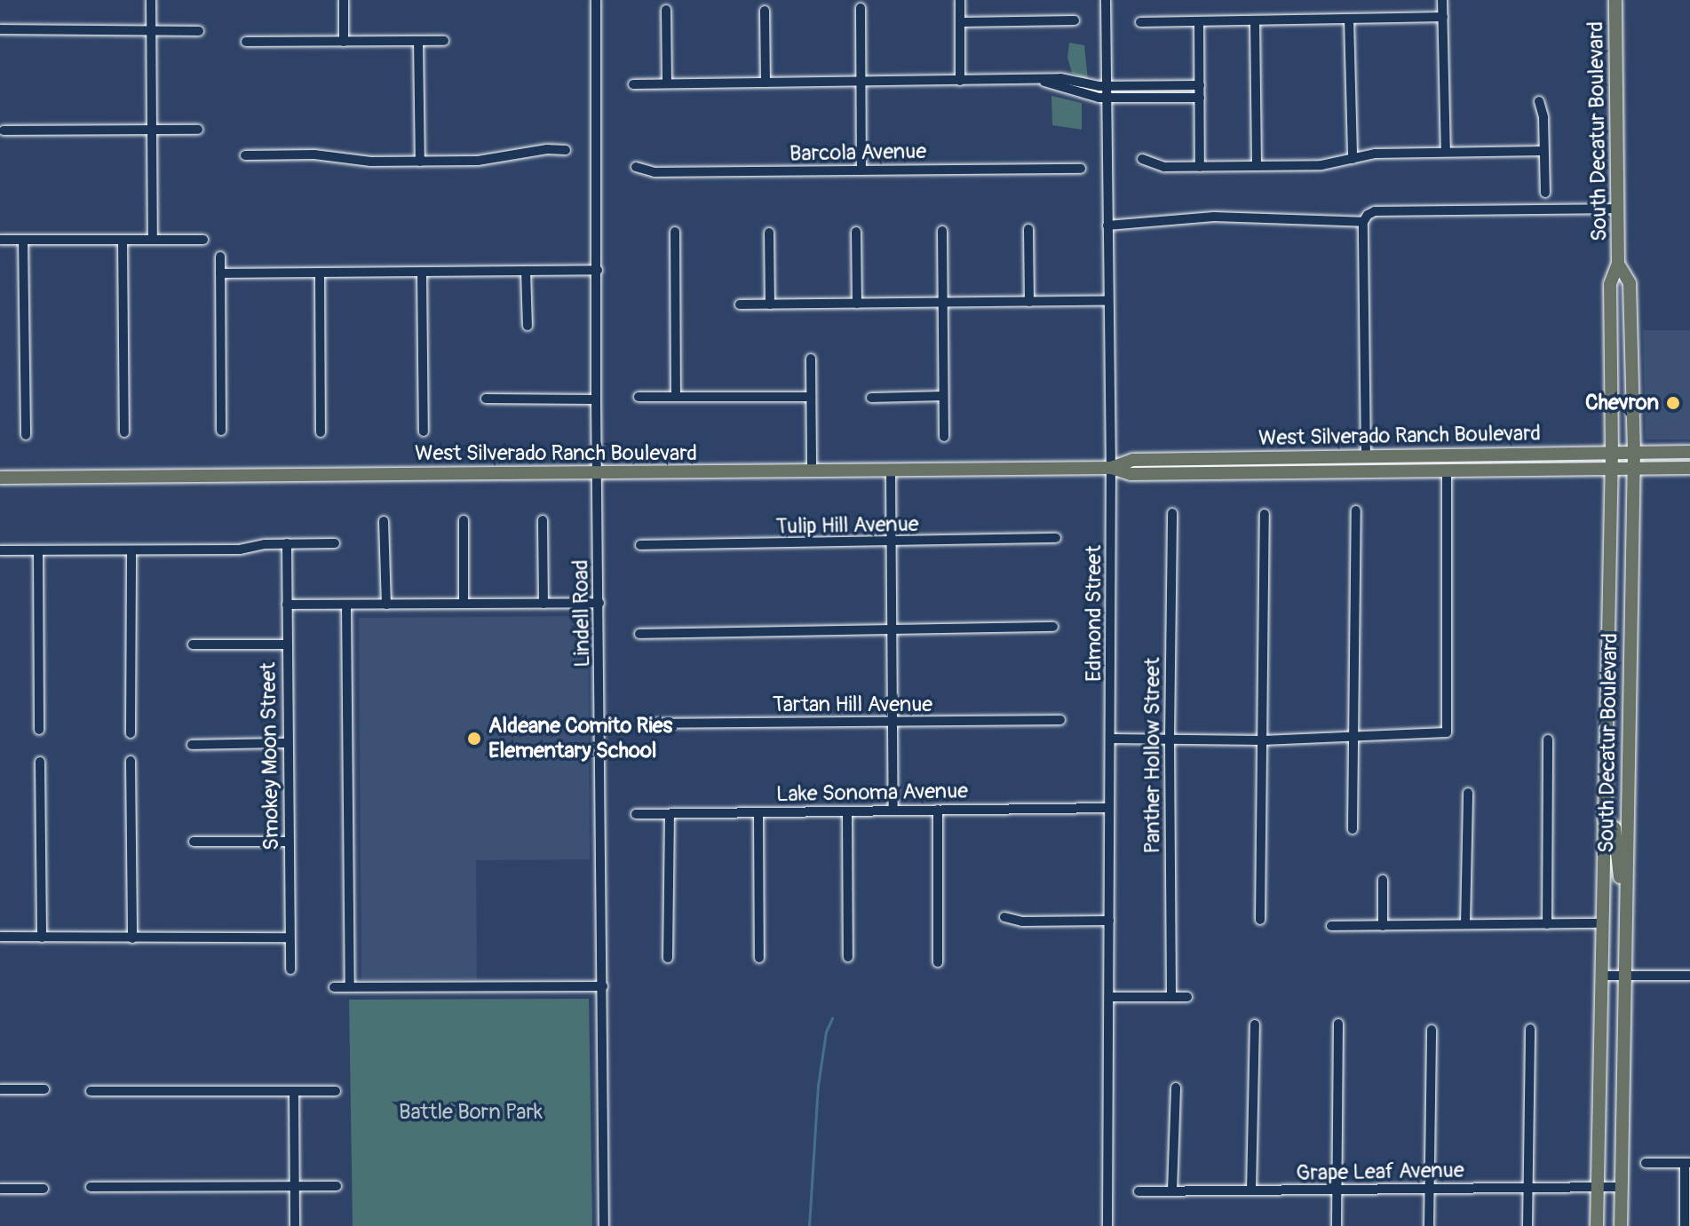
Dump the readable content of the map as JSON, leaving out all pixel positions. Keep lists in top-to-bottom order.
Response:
{
  "streets": {
    "main road": ["South Decatur Boulevard", "West Silverado Ranch Boulevard"],
    "street": [
      "Barcola Avenue",
      "Tulip Hill Avenue",
      "Lindell Road",
      "Edmond Street",
      "Tartan Hill Avenue",
      "Panther Hollow Street",
      "Smokey Moon Street",
      "Lake Sonoma Avenue",
      "Grape Leaf Avenue"
    ]
  },
  "crossings": [
    ["South Decatur Boulevard", "West Silverado Ranch Boulevard"],
    ["South Decatur Boulevard", "Grape Leaf Avenue"],
    ["West Silverado Ranch Boulevard", "Lindell Road"],
    ["West Silverado Ranch Boulevard", "Edmond Street"],
    ["Edmond Street", "Lake Sonoma Avenue"]
  ],
  "parks": ["Battle Born Park"],
  "places": ["Chevron", "Aldeane Comito Ries Elementary School"]
}
